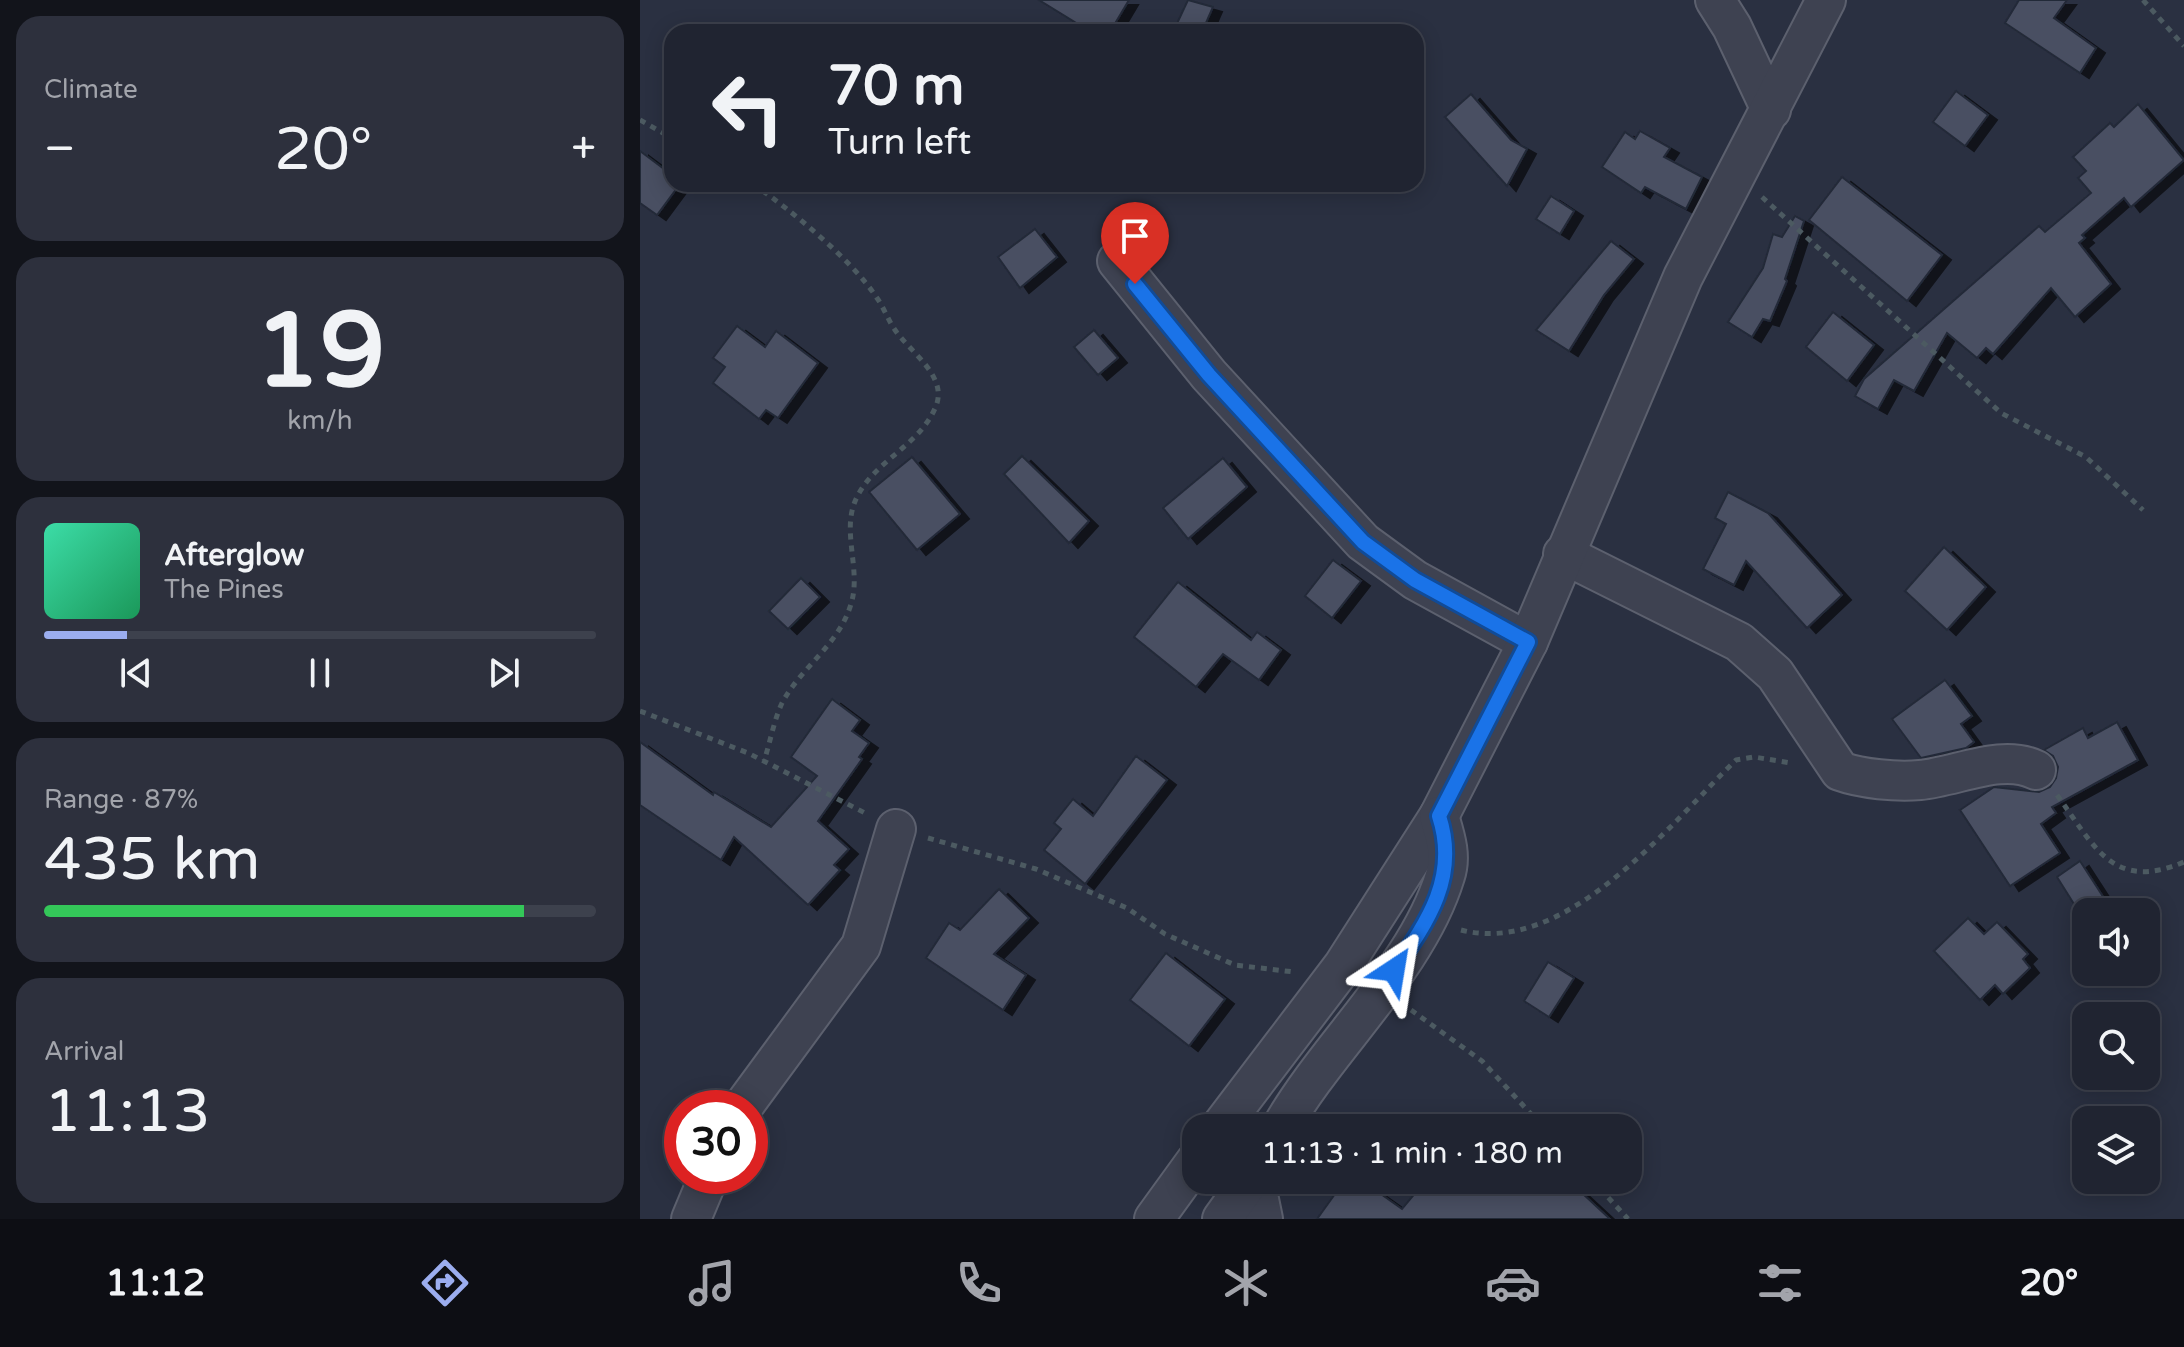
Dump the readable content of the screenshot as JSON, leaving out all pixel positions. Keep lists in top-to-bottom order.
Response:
{
  "page": {
    "tile": [
      "Climate",
      ["19", "km/h"],
      ["Range · 87%", "435 km"],
      ["Arrival", "11:13"]
    ],
    "turn": ["70 m", "Turn left"],
    "heat": ["−", "20°", "+"],
    "song": ["Afterglow", "The Pines"],
    "limit": "30",
    "trip": "11:13 · 1 min · 180 m",
    "tabs": ["11:12", "20°"]
  }
}
